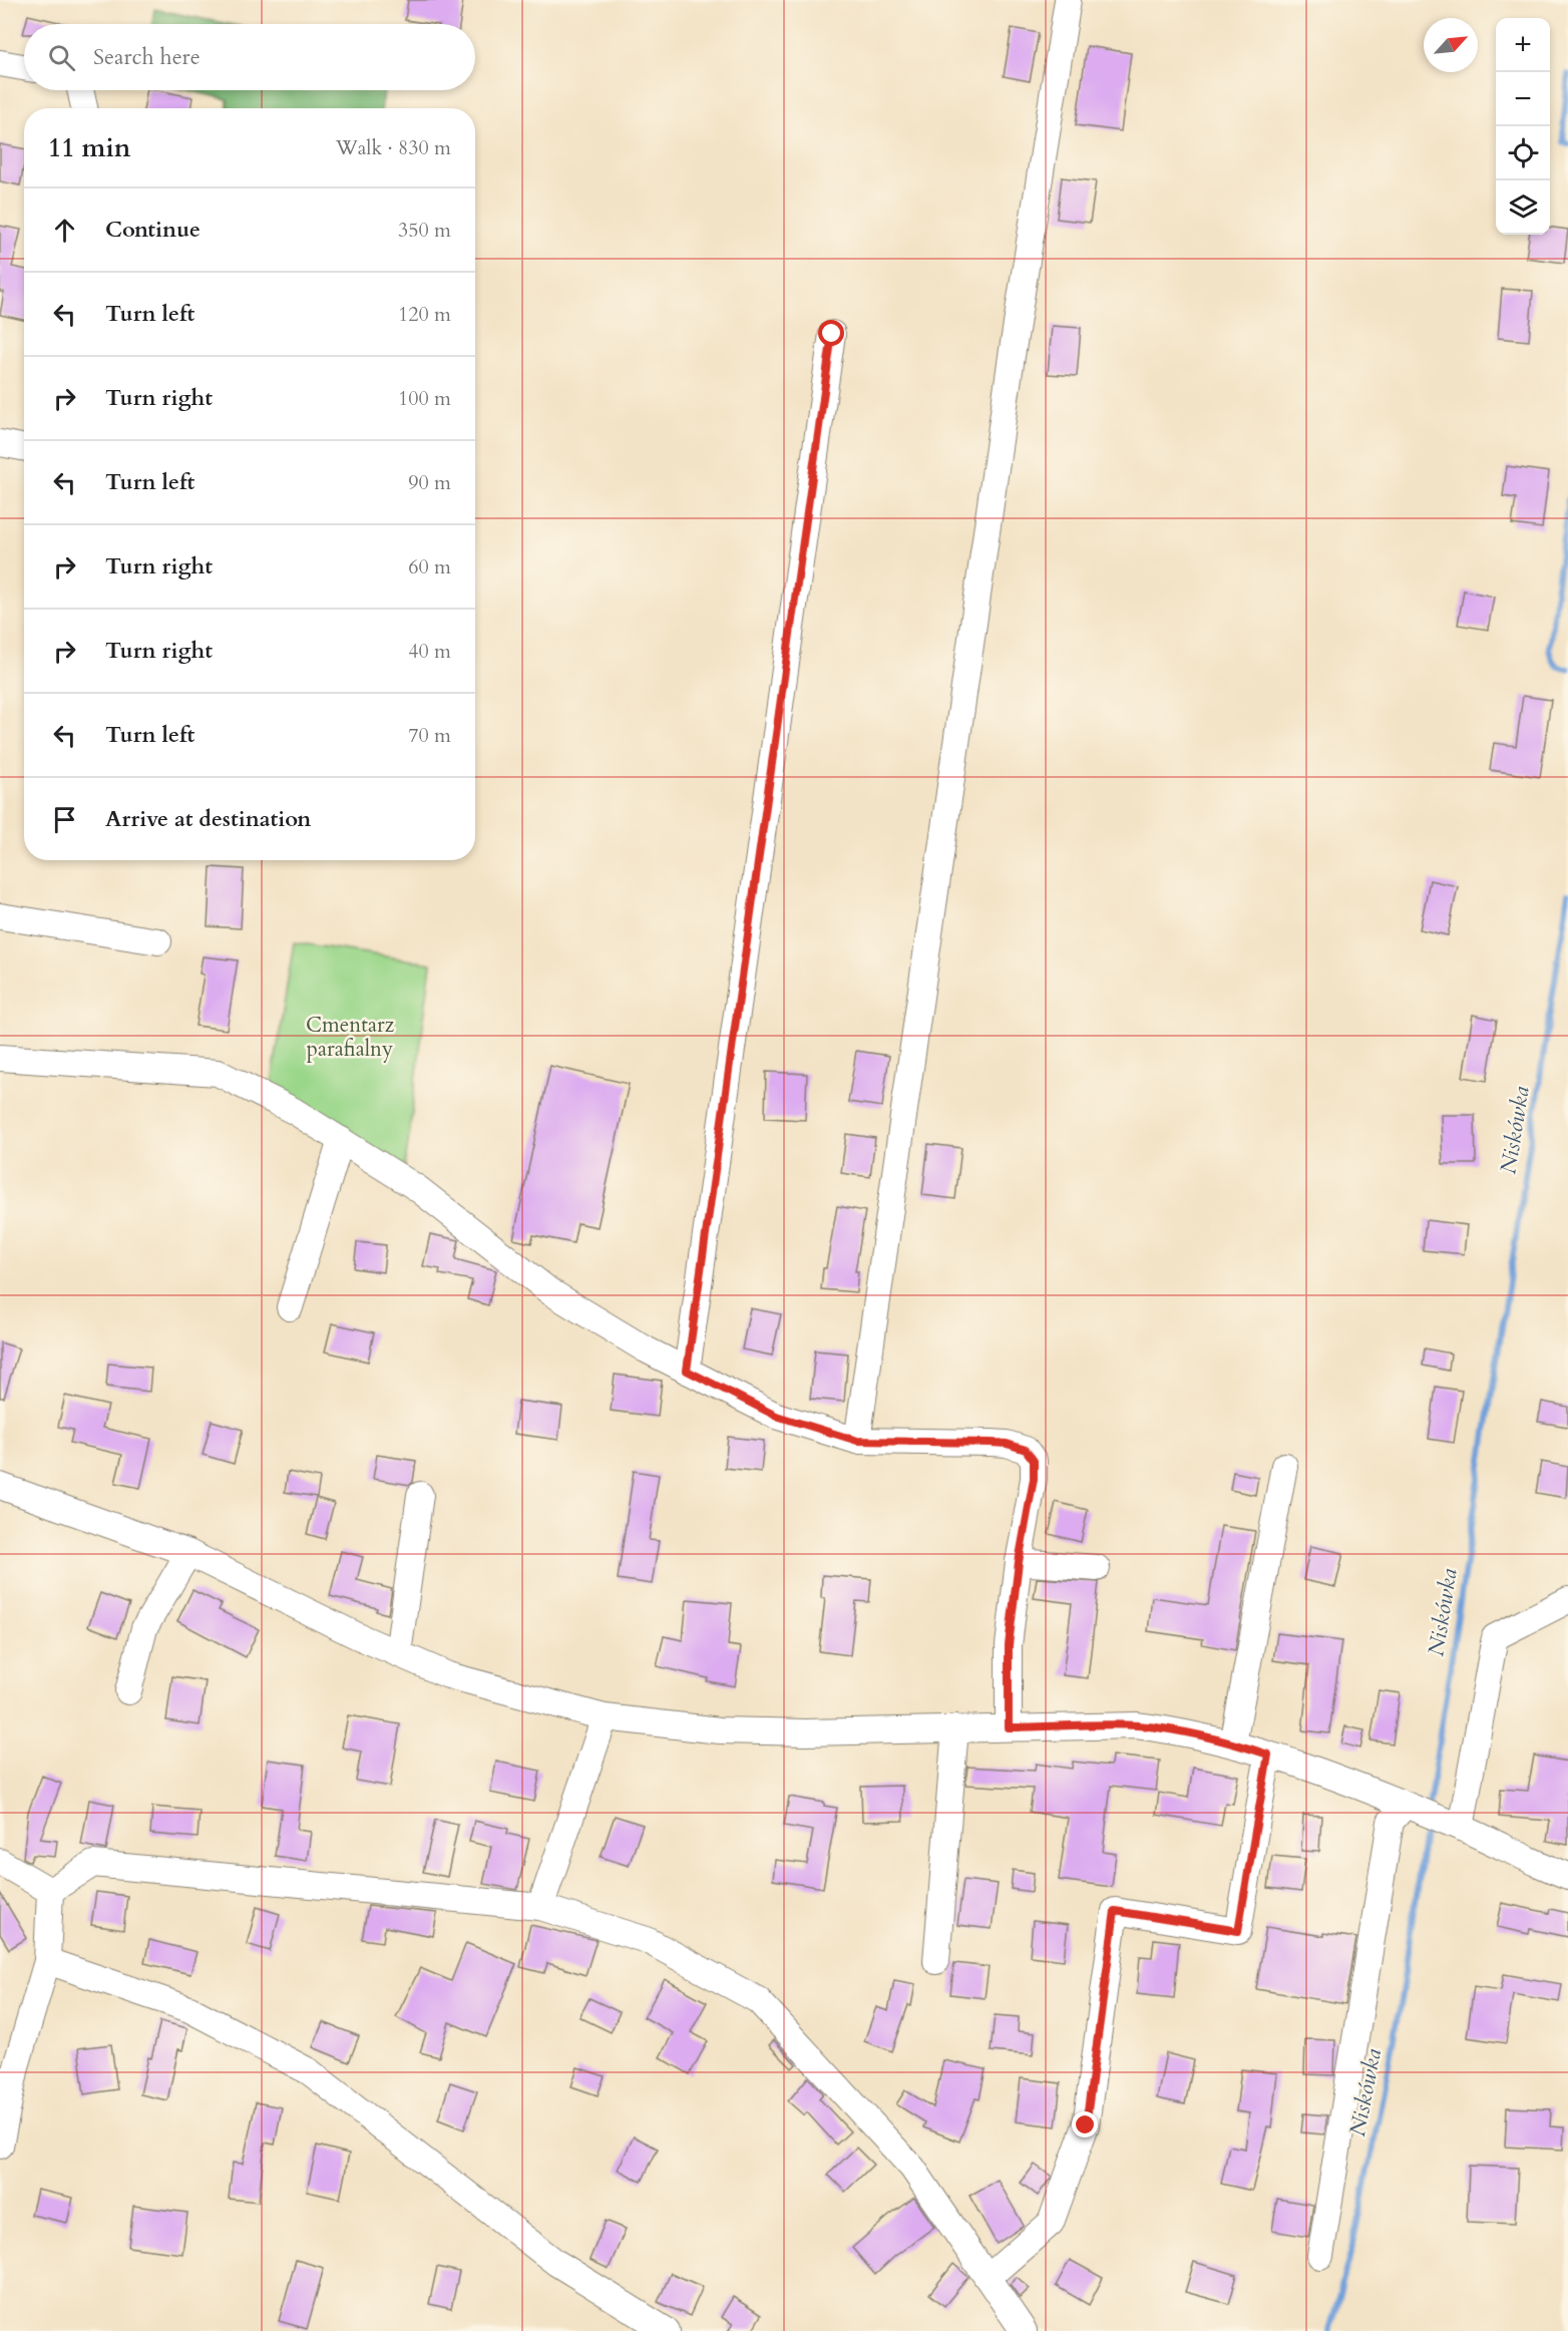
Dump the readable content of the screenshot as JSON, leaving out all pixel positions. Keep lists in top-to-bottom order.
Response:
{
  "water": ["Niskówka"],
  "parks": ["Cmentarz parafialny"],
  "north": "top right",
  "page": {
    "map_buttons": ["+", "−"],
    "search": "Search here",
    "heading": ["11 min", "Walk · 830 m"],
    "list": [
      ["Continue", "350 m"],
      ["Turn left", "120 m"],
      ["Turn right", "100 m"],
      ["Turn left", "90 m"],
      ["Turn right", "60 m"],
      ["Turn right", "40 m"],
      ["Turn left", "70 m"],
      "Arrive at destination"
    ]
  }
}
